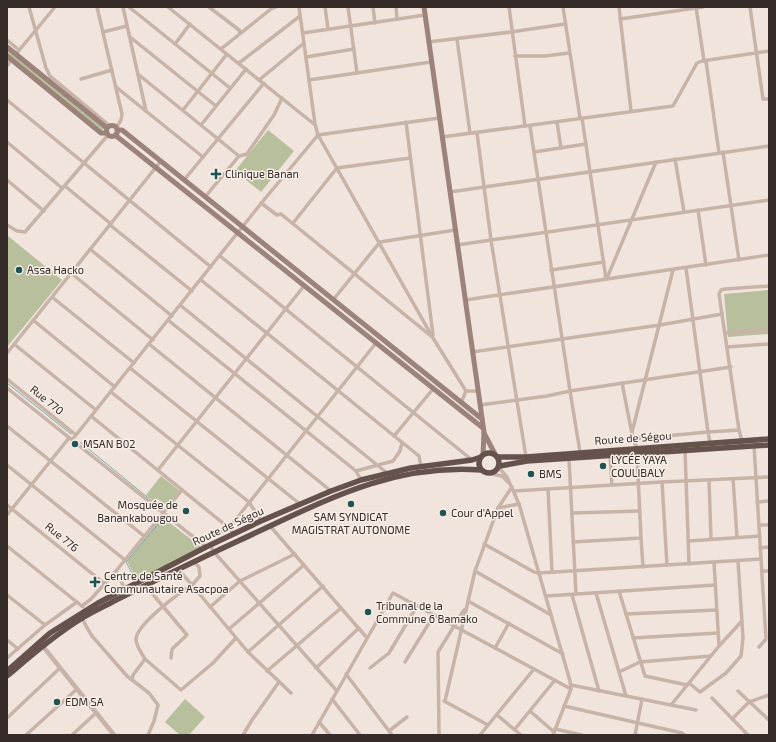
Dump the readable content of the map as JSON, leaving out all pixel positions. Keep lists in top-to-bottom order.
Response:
{
  "streets": {
    "highway": ["Route de Ségou"],
    "street": ["Rue 770", "Rue 776"]
  },
  "places": {
    "health": ["Clinique Banan", "Centre de Santé Communautaire Asacpoa"],
    "other": [
      "Assa Hacko",
      "MSAN B02",
      "LYCÉE YAYA COULIBALY",
      "BMS",
      "SAM SYNDICAT MAGISTRAT AUTONOME",
      "Mosquée de Banankabougou",
      "Cour d'Appel",
      "Tribunal de la Commune 6 Bamako",
      "EDM SA"
    ]
  }
}
